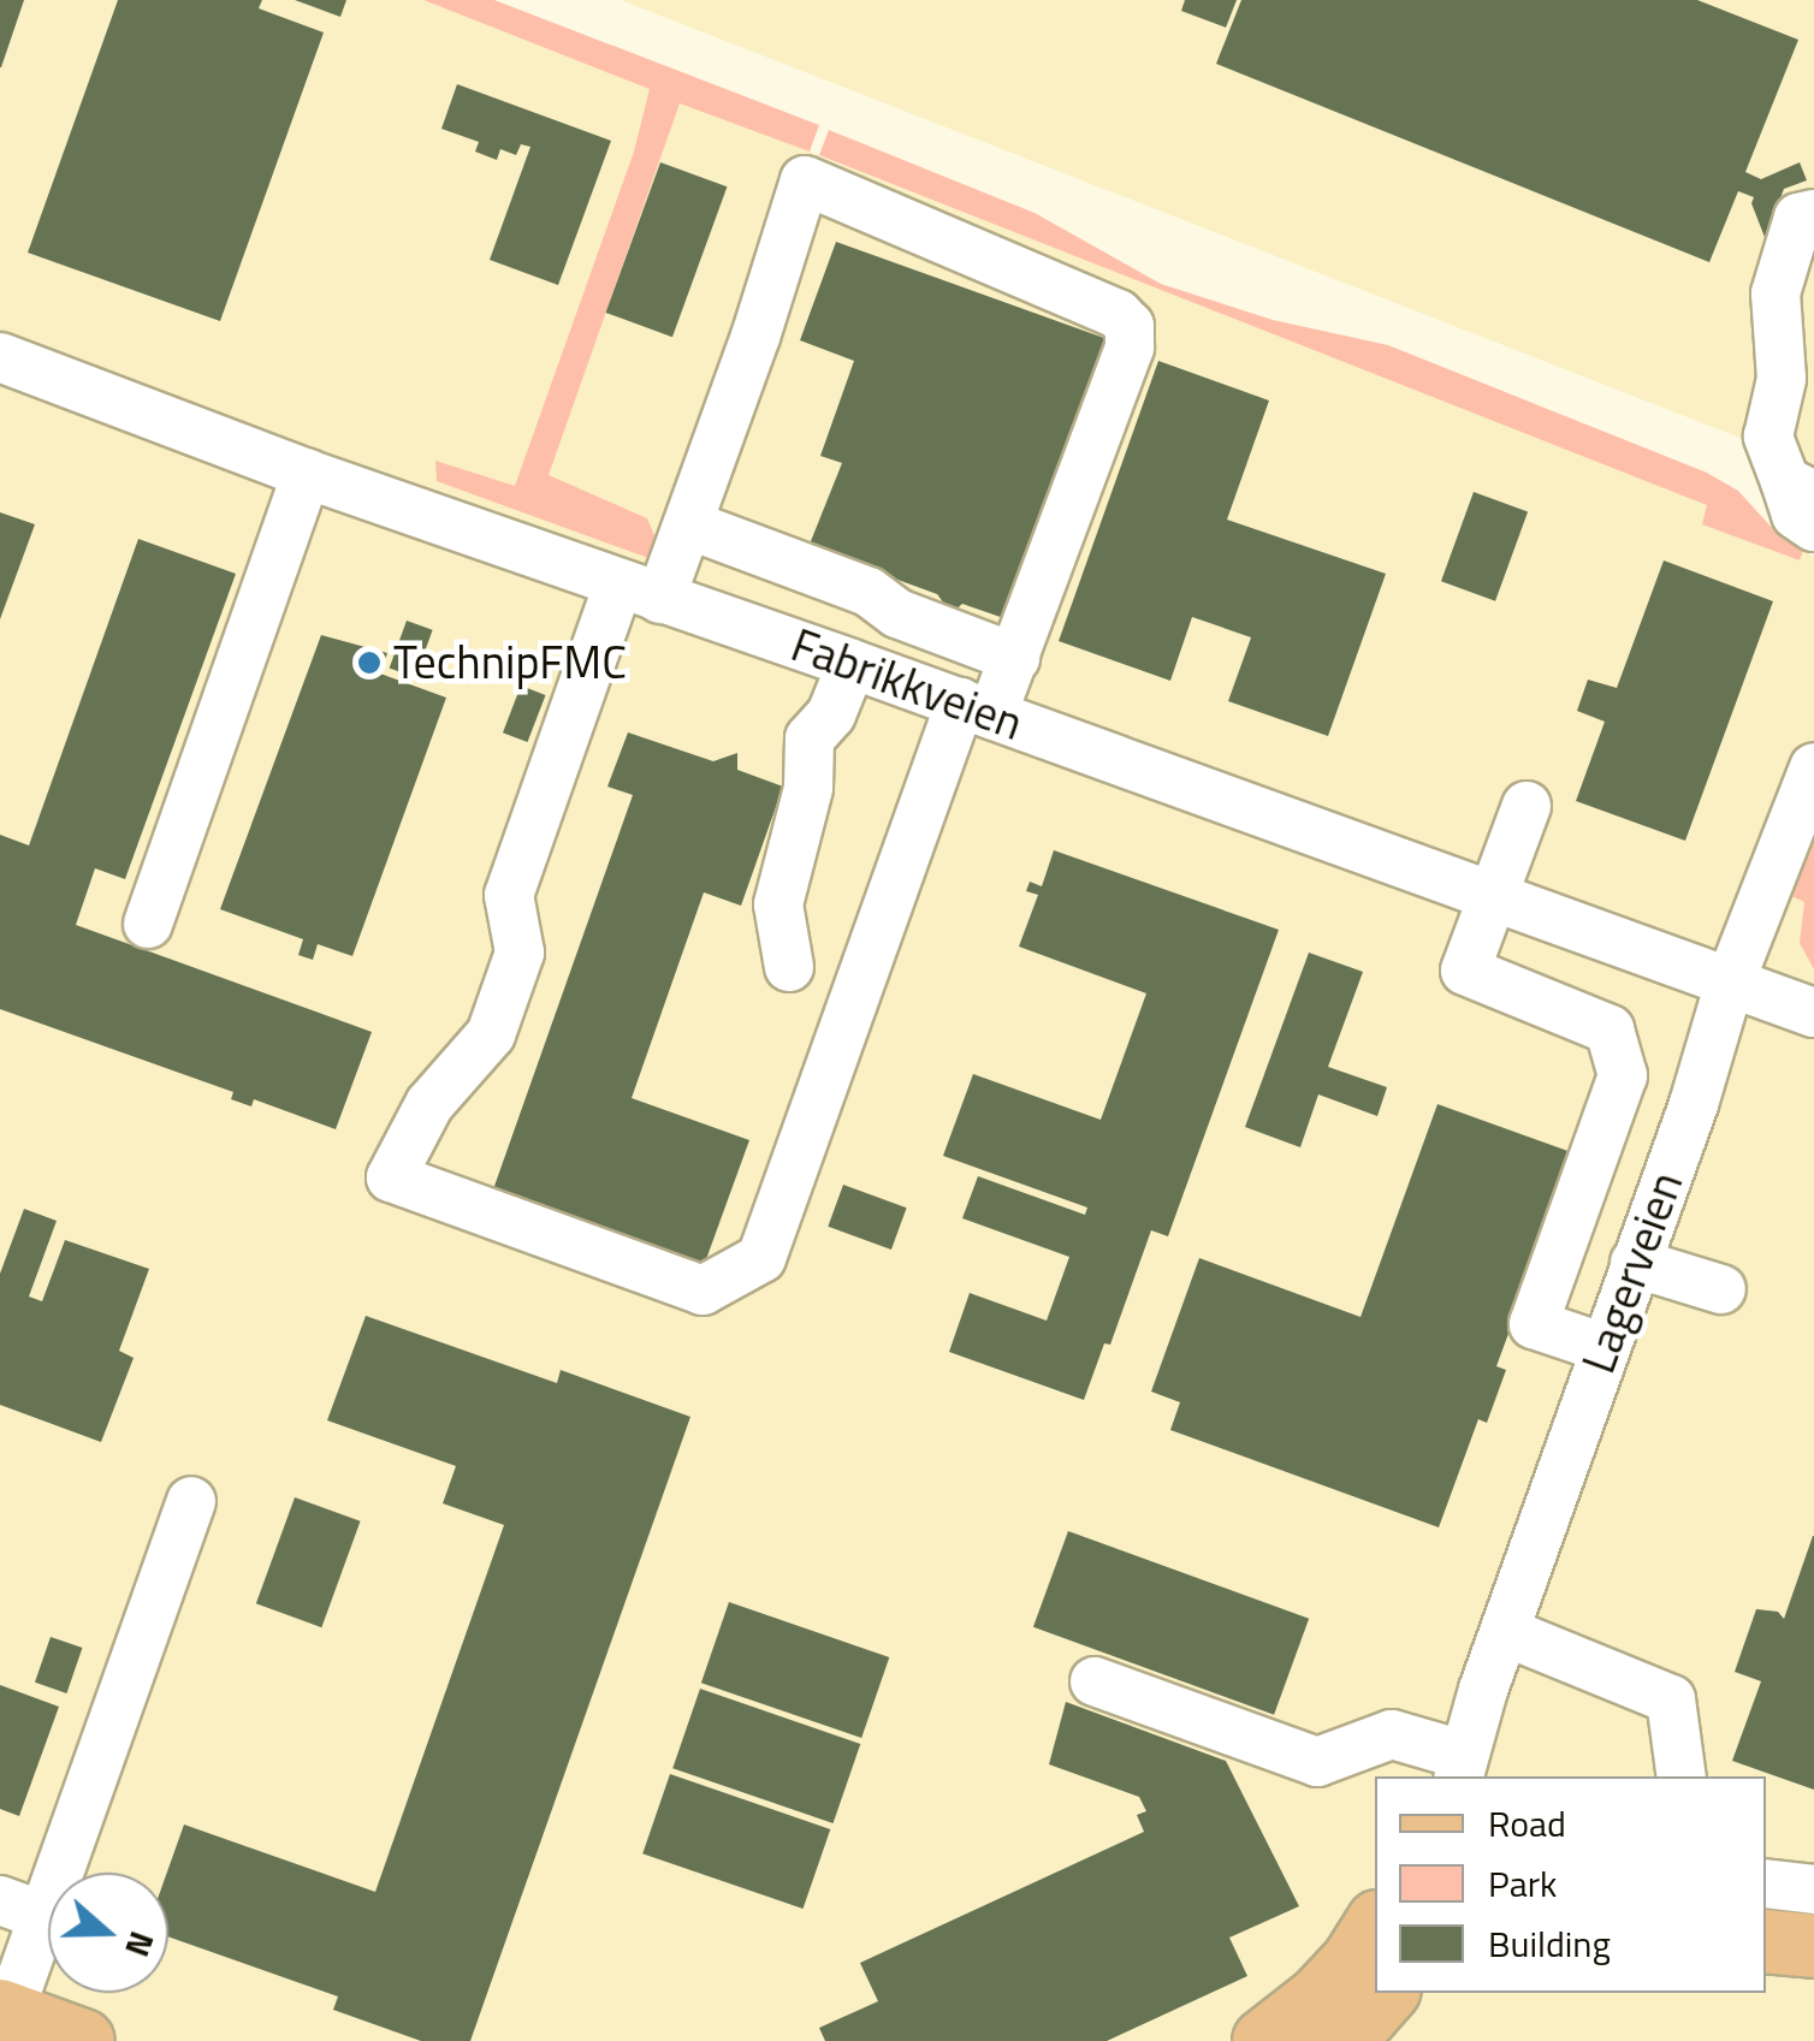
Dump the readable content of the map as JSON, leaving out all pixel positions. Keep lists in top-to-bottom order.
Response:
{
  "streets": {
    "street": ["Fabrikkveien", "Lagerveien"]
  },
  "crossings": [
    ["Fabrikkveien", "Lagerveien"]
  ],
  "places": ["TechnipFMC"],
  "legend": ["Road", "Park", "Building"],
  "north": "right"
}
